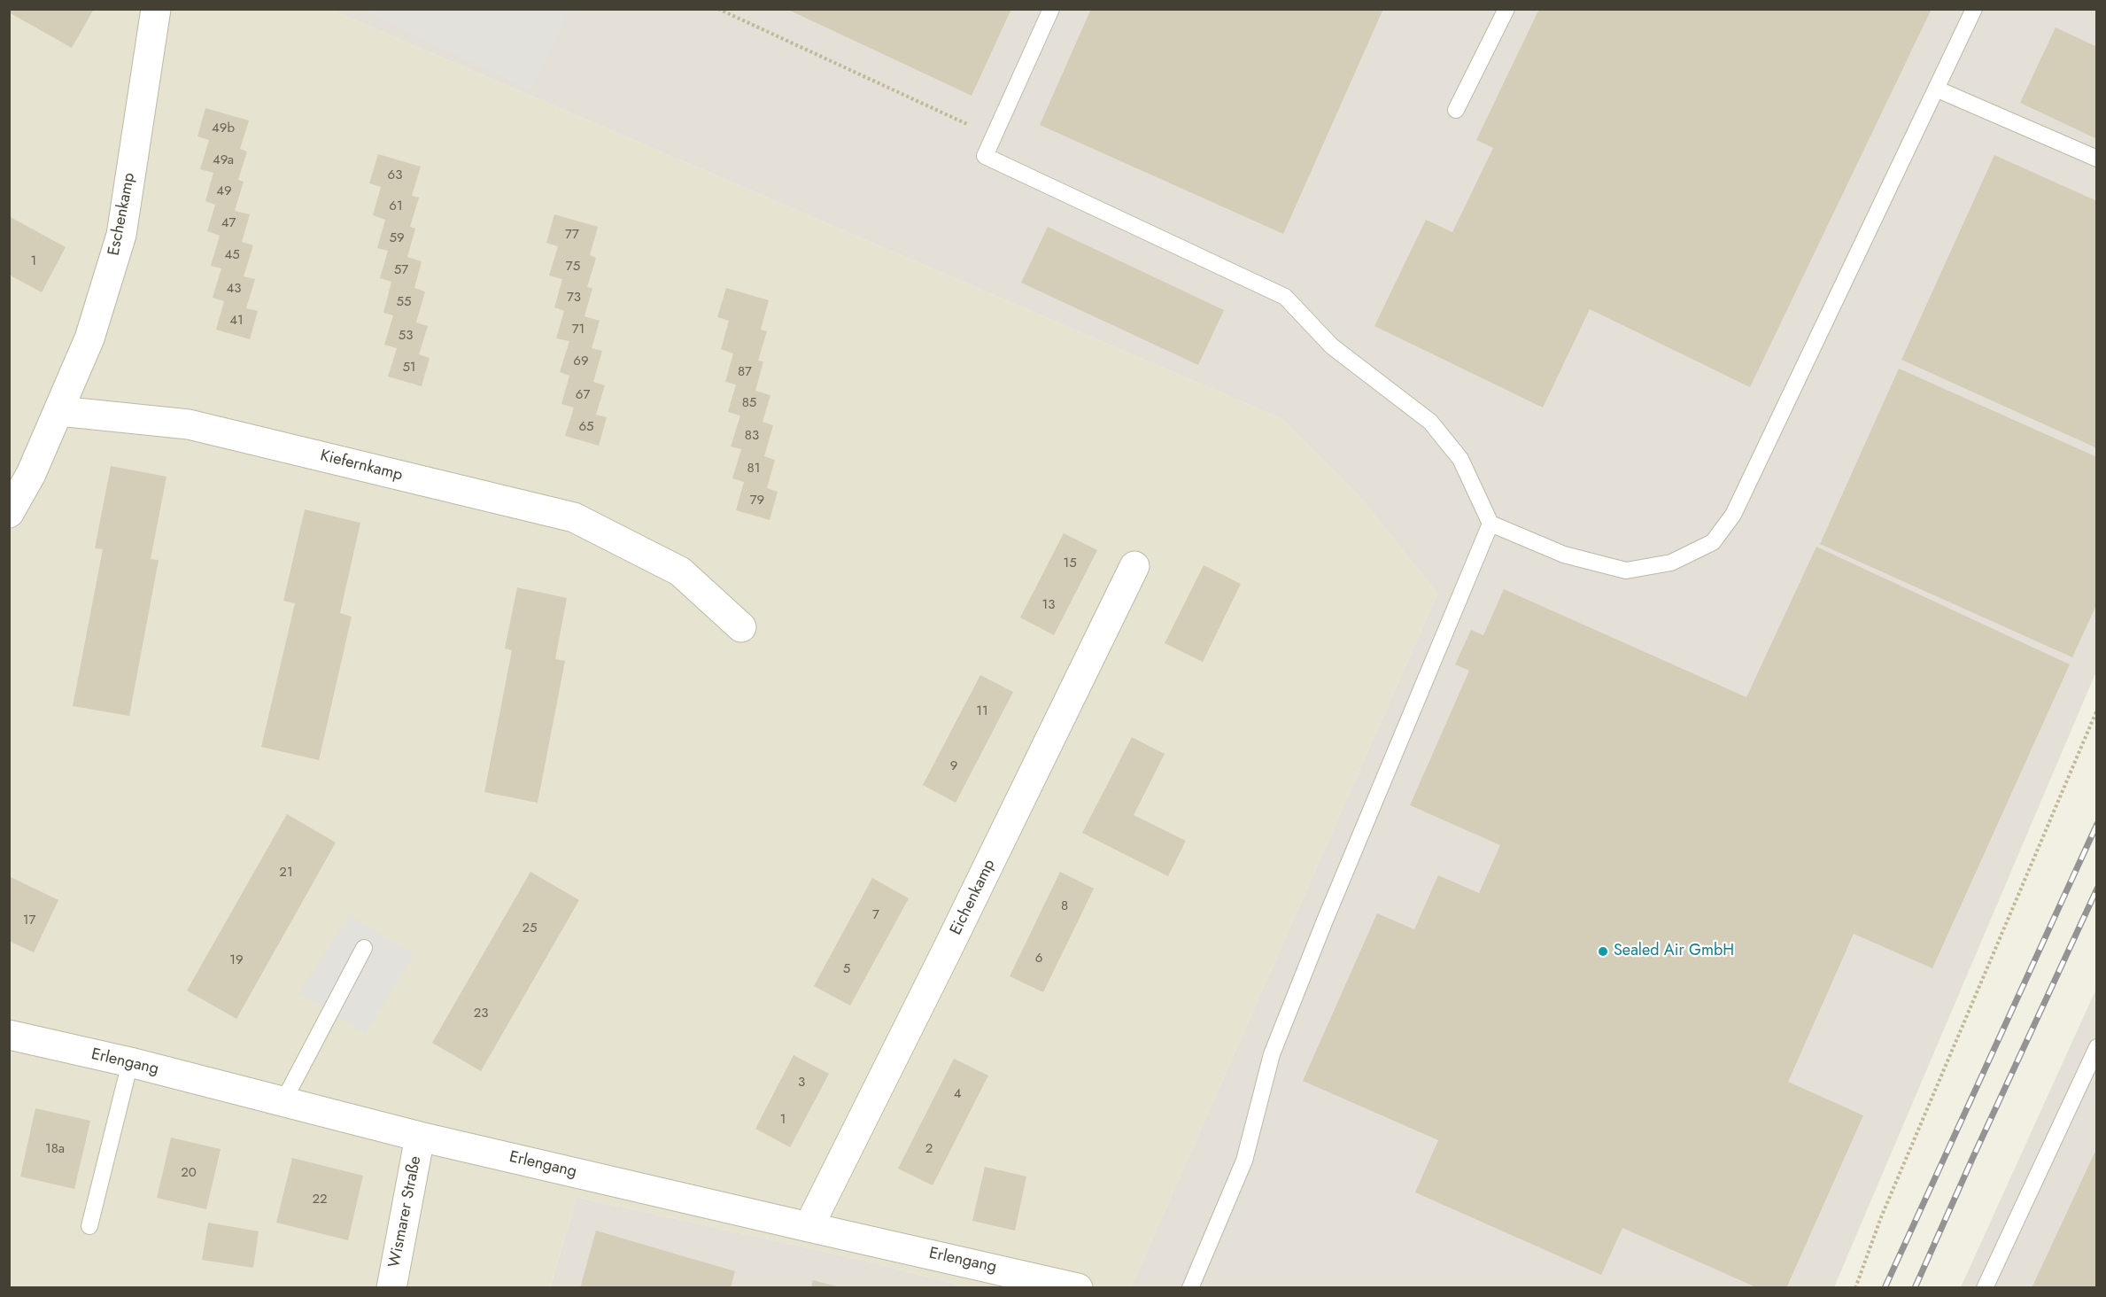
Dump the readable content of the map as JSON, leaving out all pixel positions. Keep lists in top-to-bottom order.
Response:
{
  "streets": {
    "street": [
      "Eschenkamp",
      "Kiefernkamp",
      "Eichenkamp",
      "Erlengang",
      "Wismarer Straße"
    ]
  },
  "crossings": [
    ["Eschenkamp", "Kiefernkamp"],
    ["Eichenkamp", "Erlengang"],
    ["Erlengang", "Wismarer Straße"]
  ],
  "places": ["Sealed Air GmbH"],
  "house_numbers": [
    "49b",
    "49a",
    "63",
    "49",
    "61",
    "47",
    "77",
    "59",
    "45",
    "1",
    "75",
    "57",
    "43",
    "73",
    "55",
    "41",
    "71",
    "53",
    "69",
    "51",
    "87",
    "67",
    "85",
    "65",
    "83",
    "81",
    "79",
    "15",
    "13",
    "11",
    "9",
    "21",
    "8",
    "7",
    "17",
    "25",
    "6",
    "19",
    "5",
    "23",
    "3",
    "4",
    "1",
    "18a",
    "2",
    "20",
    "22"
  ]
}
